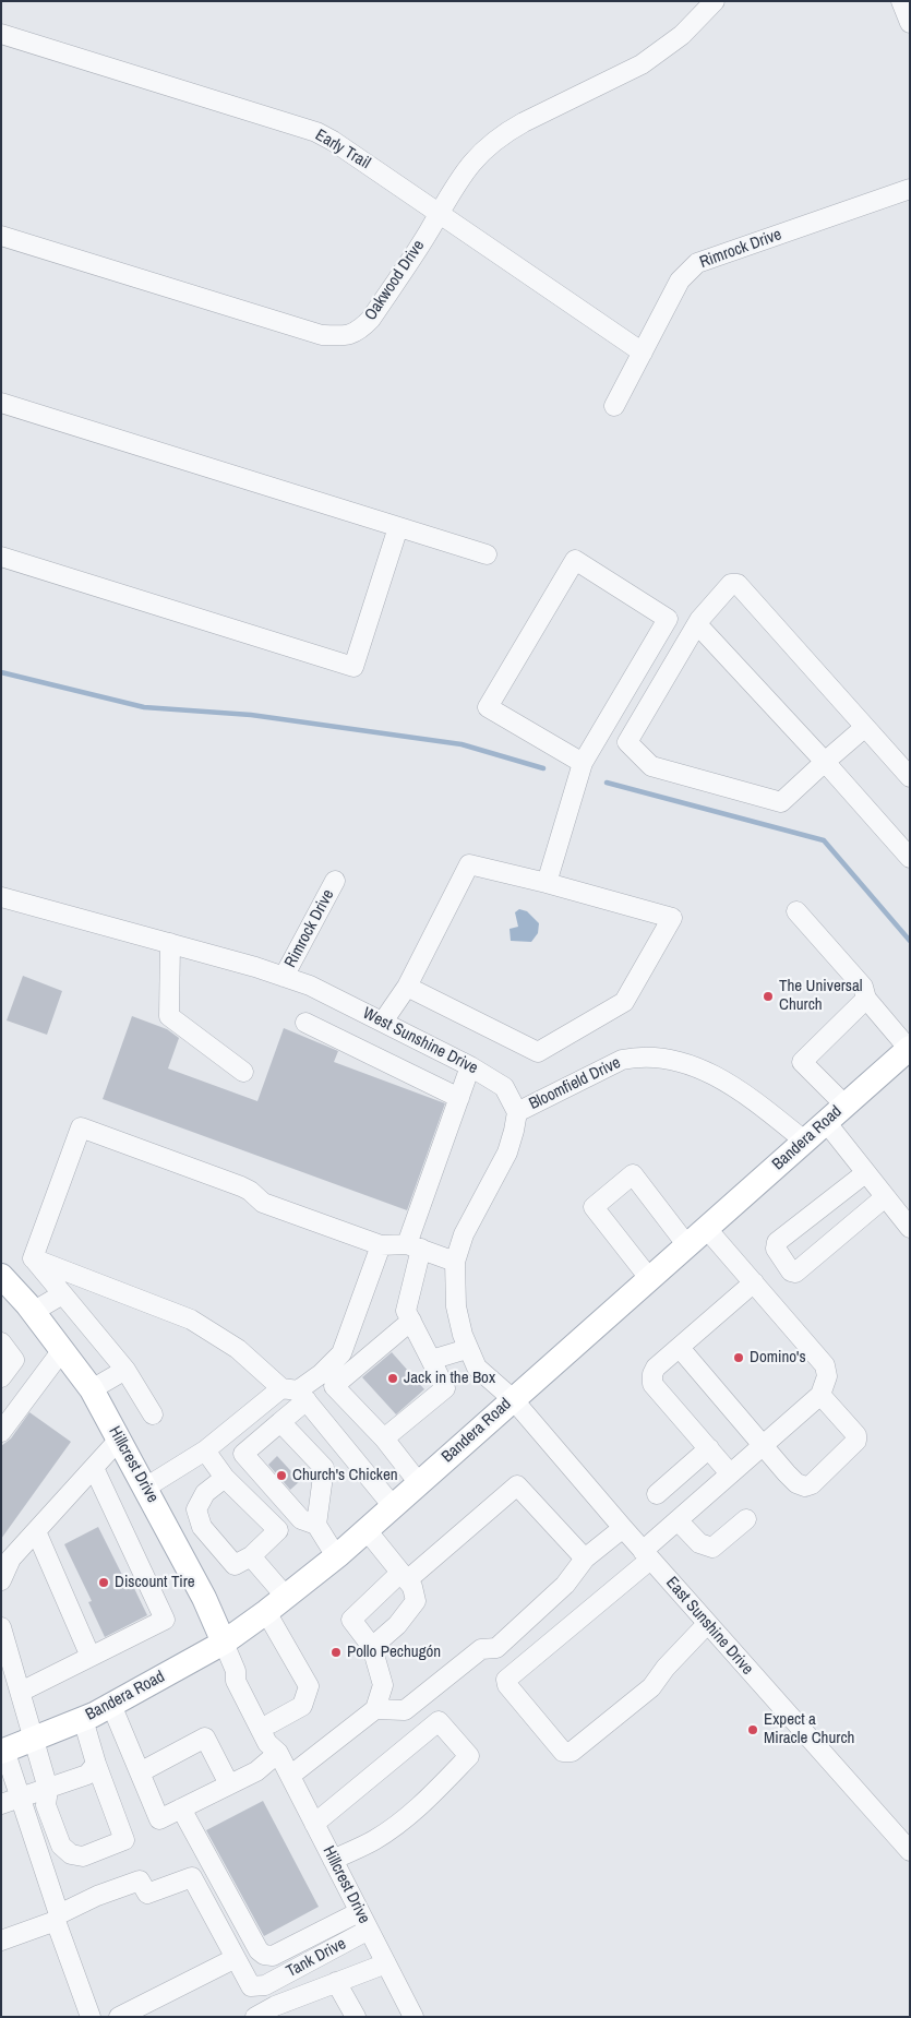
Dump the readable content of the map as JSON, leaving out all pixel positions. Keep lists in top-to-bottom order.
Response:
{
  "streets": {
    "main road": ["Bandera Road", "Hillcrest Drive"],
    "street": [
      "Early Trail",
      "Rimrock Drive",
      "Oakwood Drive",
      "West Sunshine Drive",
      "Bloomfield Drive",
      "East Sunshine Drive",
      "Tank Drive"
    ]
  },
  "crossings": [
    ["Early Trail", "Rimrock Drive"],
    ["Early Trail", "Oakwood Drive"],
    ["Rimrock Drive", "West Sunshine Drive"],
    ["West Sunshine Drive", "Bloomfield Drive"],
    ["Bloomfield Drive", "Bandera Road"],
    ["Bandera Road", "Hillcrest Drive"],
    ["Bandera Road", "East Sunshine Drive"],
    ["Hillcrest Drive", "Tank Drive"]
  ],
  "places": [
    "The Universal Church",
    "Domino's",
    "Jack in the Box",
    "Church's Chicken",
    "Discount Tire",
    "Pollo Pechugón",
    "Expect a Miracle Church"
  ]
}
